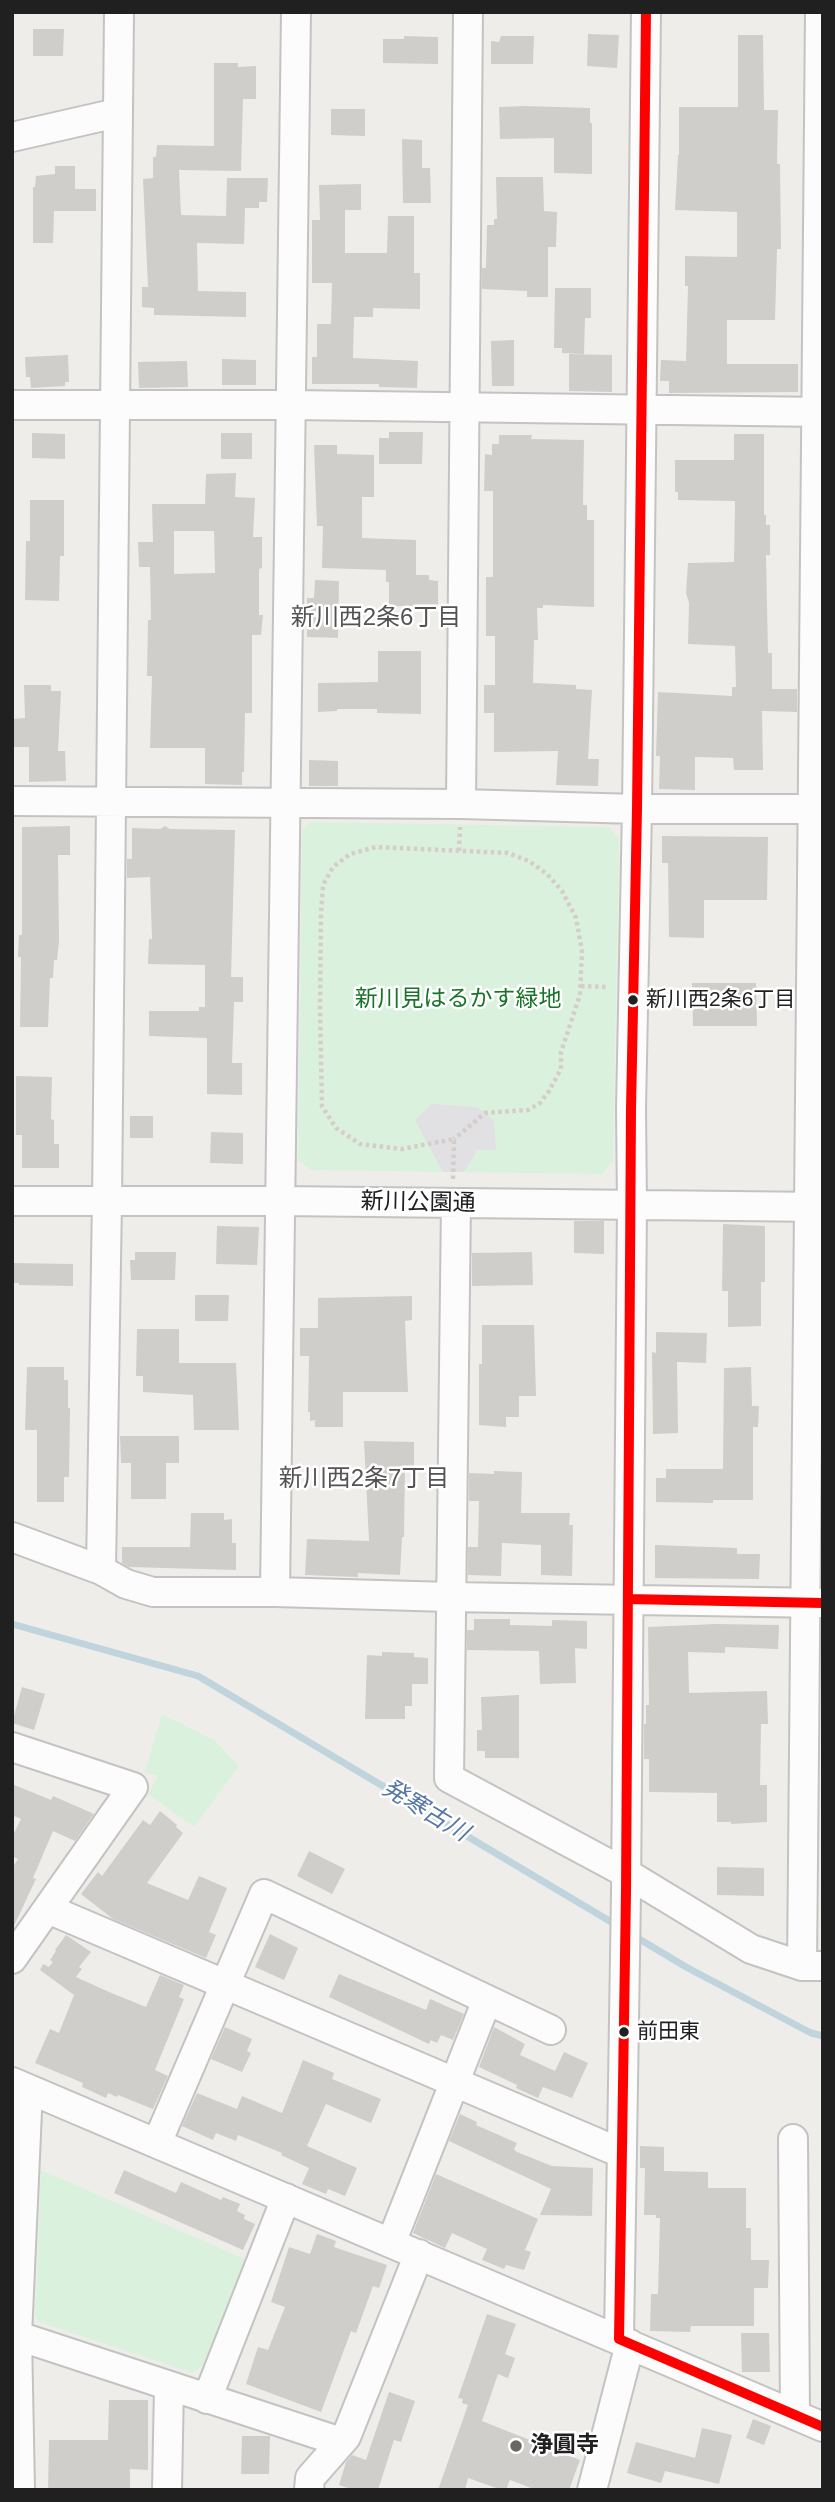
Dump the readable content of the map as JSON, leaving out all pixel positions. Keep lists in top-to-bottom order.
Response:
{
  "streets": {
    "street": ["新川公園通"]
  },
  "districts": ["新川西2条6丁目", "新川西2条7丁目"],
  "water": ["発寒古川"],
  "parks": ["新川見はるかす緑地"],
  "places": ["新川西2条6丁目", "前田東", "浄圓寺"]
}
